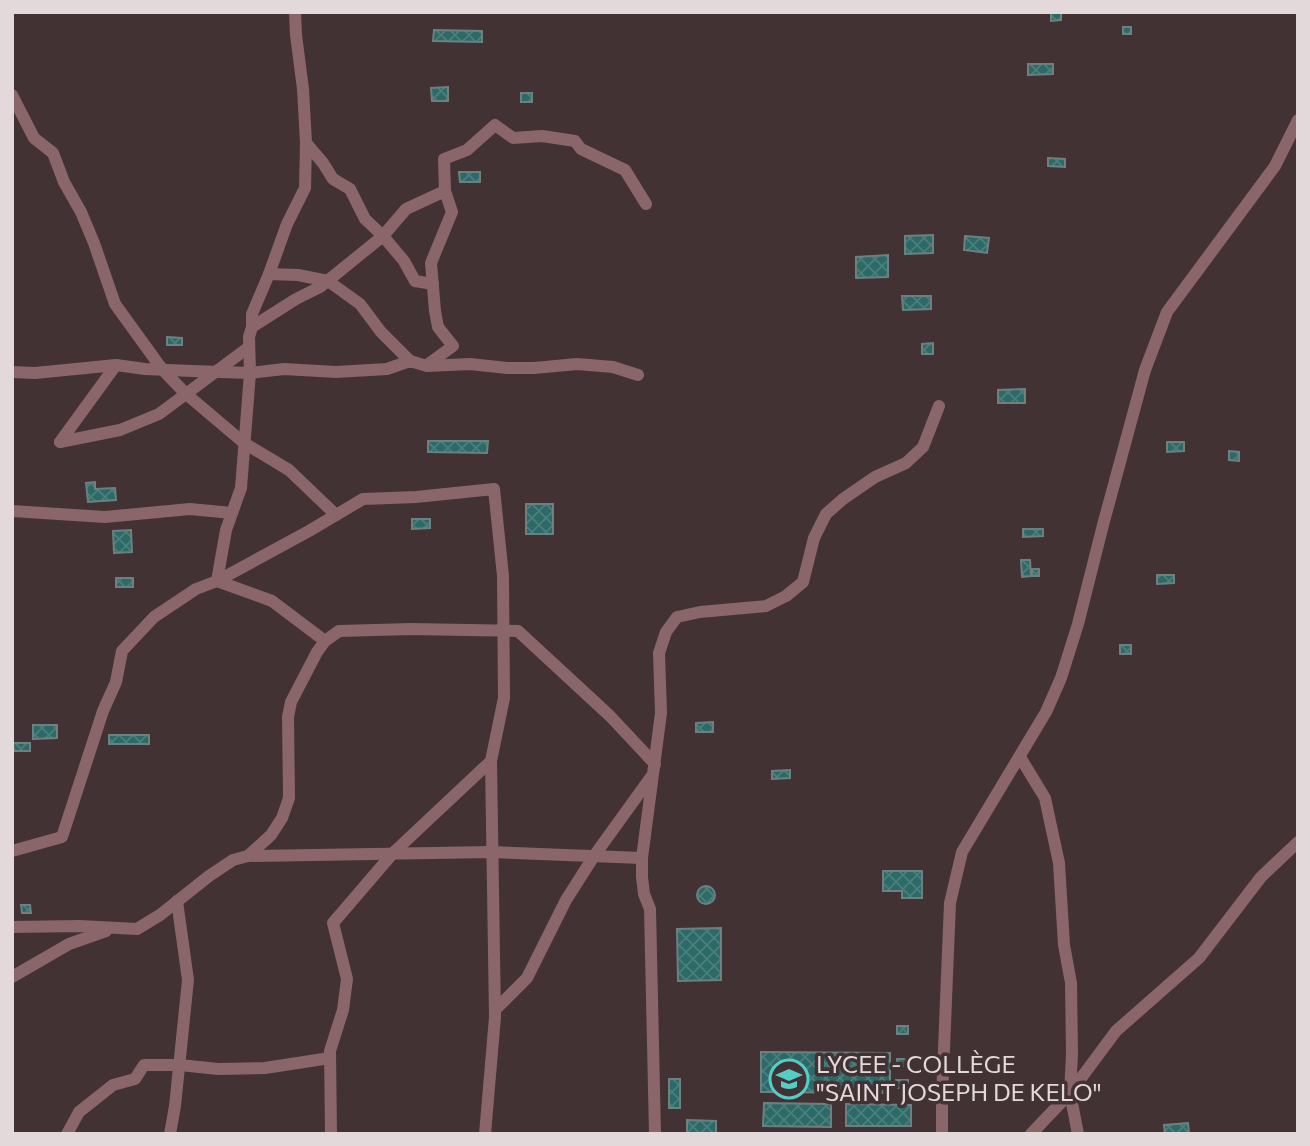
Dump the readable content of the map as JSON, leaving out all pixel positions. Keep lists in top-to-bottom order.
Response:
{
  "places": {
    "school or university": ["LYCEE - COLLÈGE \"SAINT JOSEPH DE KELO\""]
  }
}
